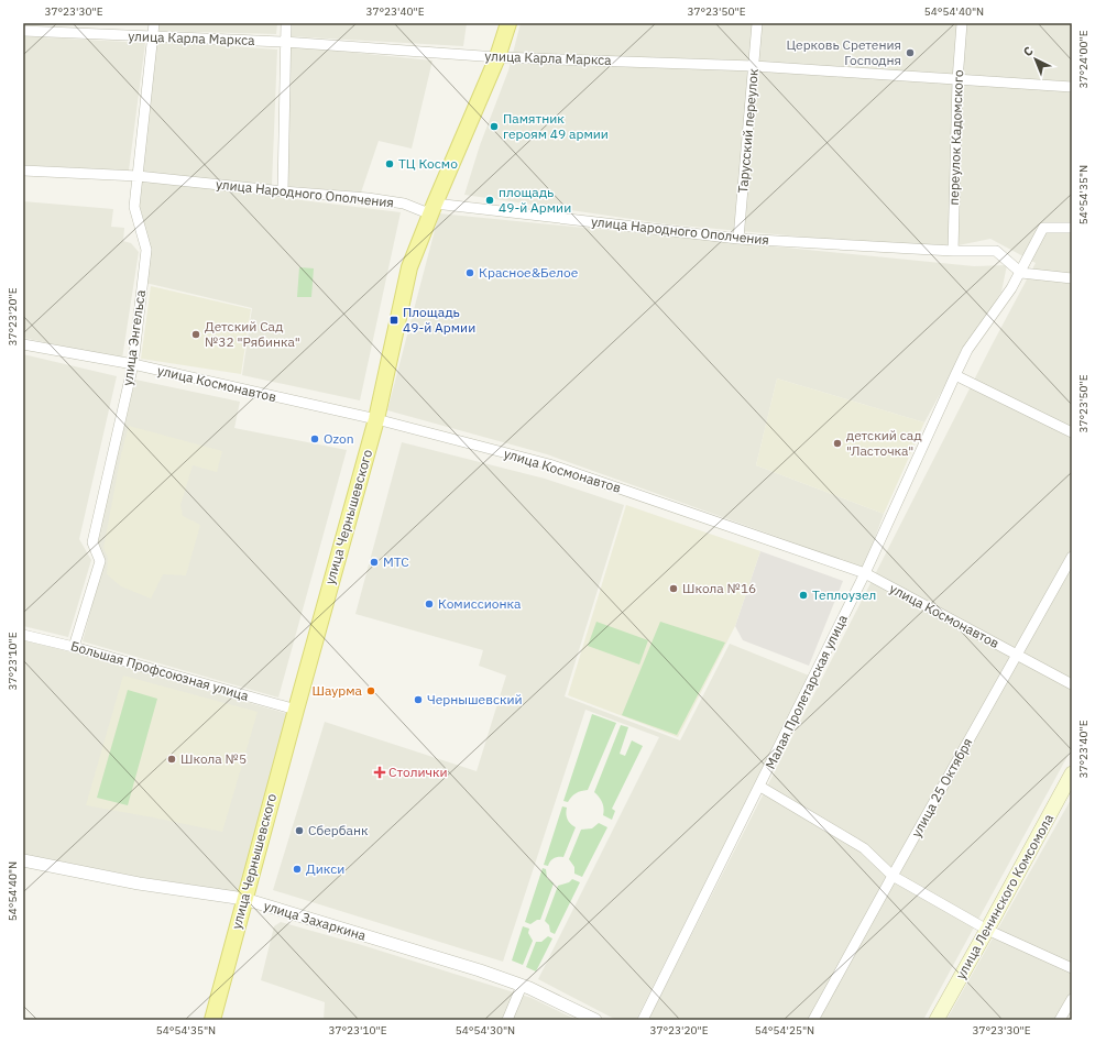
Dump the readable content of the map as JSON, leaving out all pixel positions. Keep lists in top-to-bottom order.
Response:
{
  "streets": {
    "main road": ["улица Чернышевского", "улица Ленинского Комсомола"],
    "street": [
      "улица Карла Маркса",
      "Тарусский переулок",
      "переулок Кадомского",
      "улица Народного Ополчения",
      "улица Энгельса",
      "улица Космонавтов",
      "Большая Профсоюзная улица",
      "Малая Пролетарская улица",
      "улица 25 Октября",
      "улица Захаркина"
    ]
  },
  "crossings": [
    ["улица Карла Маркса", "Тарусский переулок"],
    ["улица Карла Маркса", "переулок Кадомского"],
    ["улица Карла Маркса", "улица Энгельса"],
    ["улица Карла Маркса", "улица Чернышевского"],
    ["Тарусский переулок", "улица Народного Ополчения"],
    ["переулок Кадомского", "улица Народного Ополчения"],
    ["улица Народного Ополчения", "улица Энгельса"],
    ["улица Народного Ополчения", "улица Чернышевского"],
    ["улица Народного Ополчения", "Малая Пролетарская улица"],
    ["улица Энгельса", "улица Космонавтов"],
    ["улица Энгельса", "Большая Профсоюзная улица"],
    ["улица Космонавтов", "улица Чернышевского"],
    ["улица Космонавтов", "Малая Пролетарская улица"],
    ["улица Космонавтов", "улица 25 Октября"],
    ["улица Чернышевского", "Большая Профсоюзная улица"],
    ["улица Чернышевского", "улица Захаркина"]
  ],
  "places": {
    "other": [
      "Церковь Сретения Господня",
      "Памятник героям 49 армии",
      "ТЦ Космо",
      "площадь 49-й Армии",
      "Красное&Белое",
      "Детский Сад №32 \"Рябинка\"",
      "Ozon",
      "детский сад \"Ласточка\"",
      "МТС",
      "Школа №16",
      "Теплоузел",
      "Комиссионка",
      "Шаурма",
      "Чернышевский",
      "Школа №5",
      "Сбербанк",
      "Дикси"
    ],
    "transit": ["Площадь 49-й Армии"],
    "health": ["Столички"]
  },
  "north": "top left",
  "coordinates": [
    "37°23'30\"E",
    "37°23'40\"E",
    "37°23'50\"E",
    "54°54'40\"N",
    "37°24'00\"E",
    "54°54'35\"N",
    "37°23'20\"E",
    "37°23'10\"E",
    "54°54'30\"N",
    "54°54'25\"N"
  ]
}
